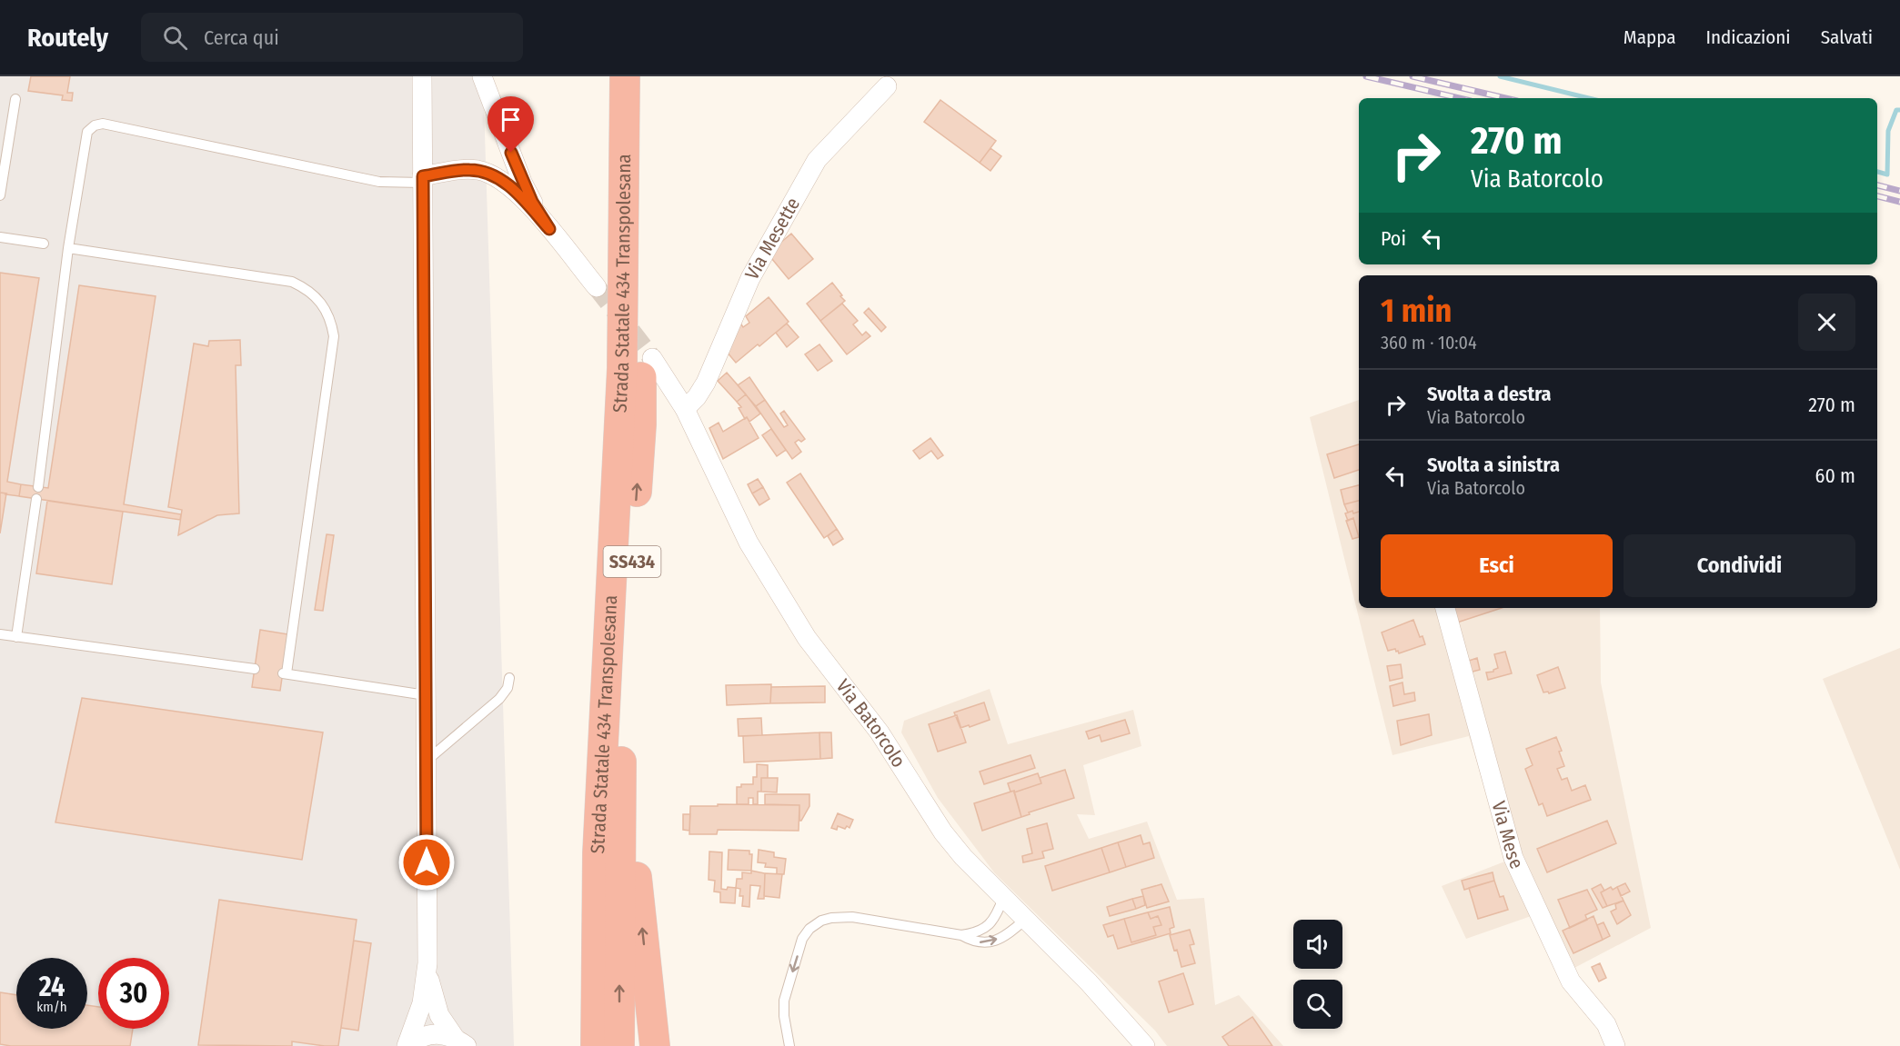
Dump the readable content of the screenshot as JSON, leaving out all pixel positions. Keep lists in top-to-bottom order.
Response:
{
  "streets": {
    "highway": ["Strada Statale 434 Transpolesana", "SS434"],
    "street": ["Via Mesette", "Via Batorcolo", "Via Mese"]
  },
  "crossings": [
    ["Via Mesette", "Via Batorcolo"]
  ],
  "page": {
    "header": "Routely",
    "search": "Cerca qui",
    "nav": ["Mappa", "Indicazioni", "Salvati"],
    "turn": ["270 m", "Via Batorcolo"],
    "then": "Poi",
    "heading": ["1 min", "360 m · 10:04"],
    "list": [
      {
        "name": "Svolta a destra",
        "note": "Via Batorcolo",
        "value": "270 m"
      },
      {
        "name": "Svolta a sinistra",
        "note": "Via Batorcolo",
        "value": "60 m"
      }
    ],
    "buttons": ["Esci", "Condividi"],
    "speed": "24 km/h",
    "limit": "30"
  }
}
